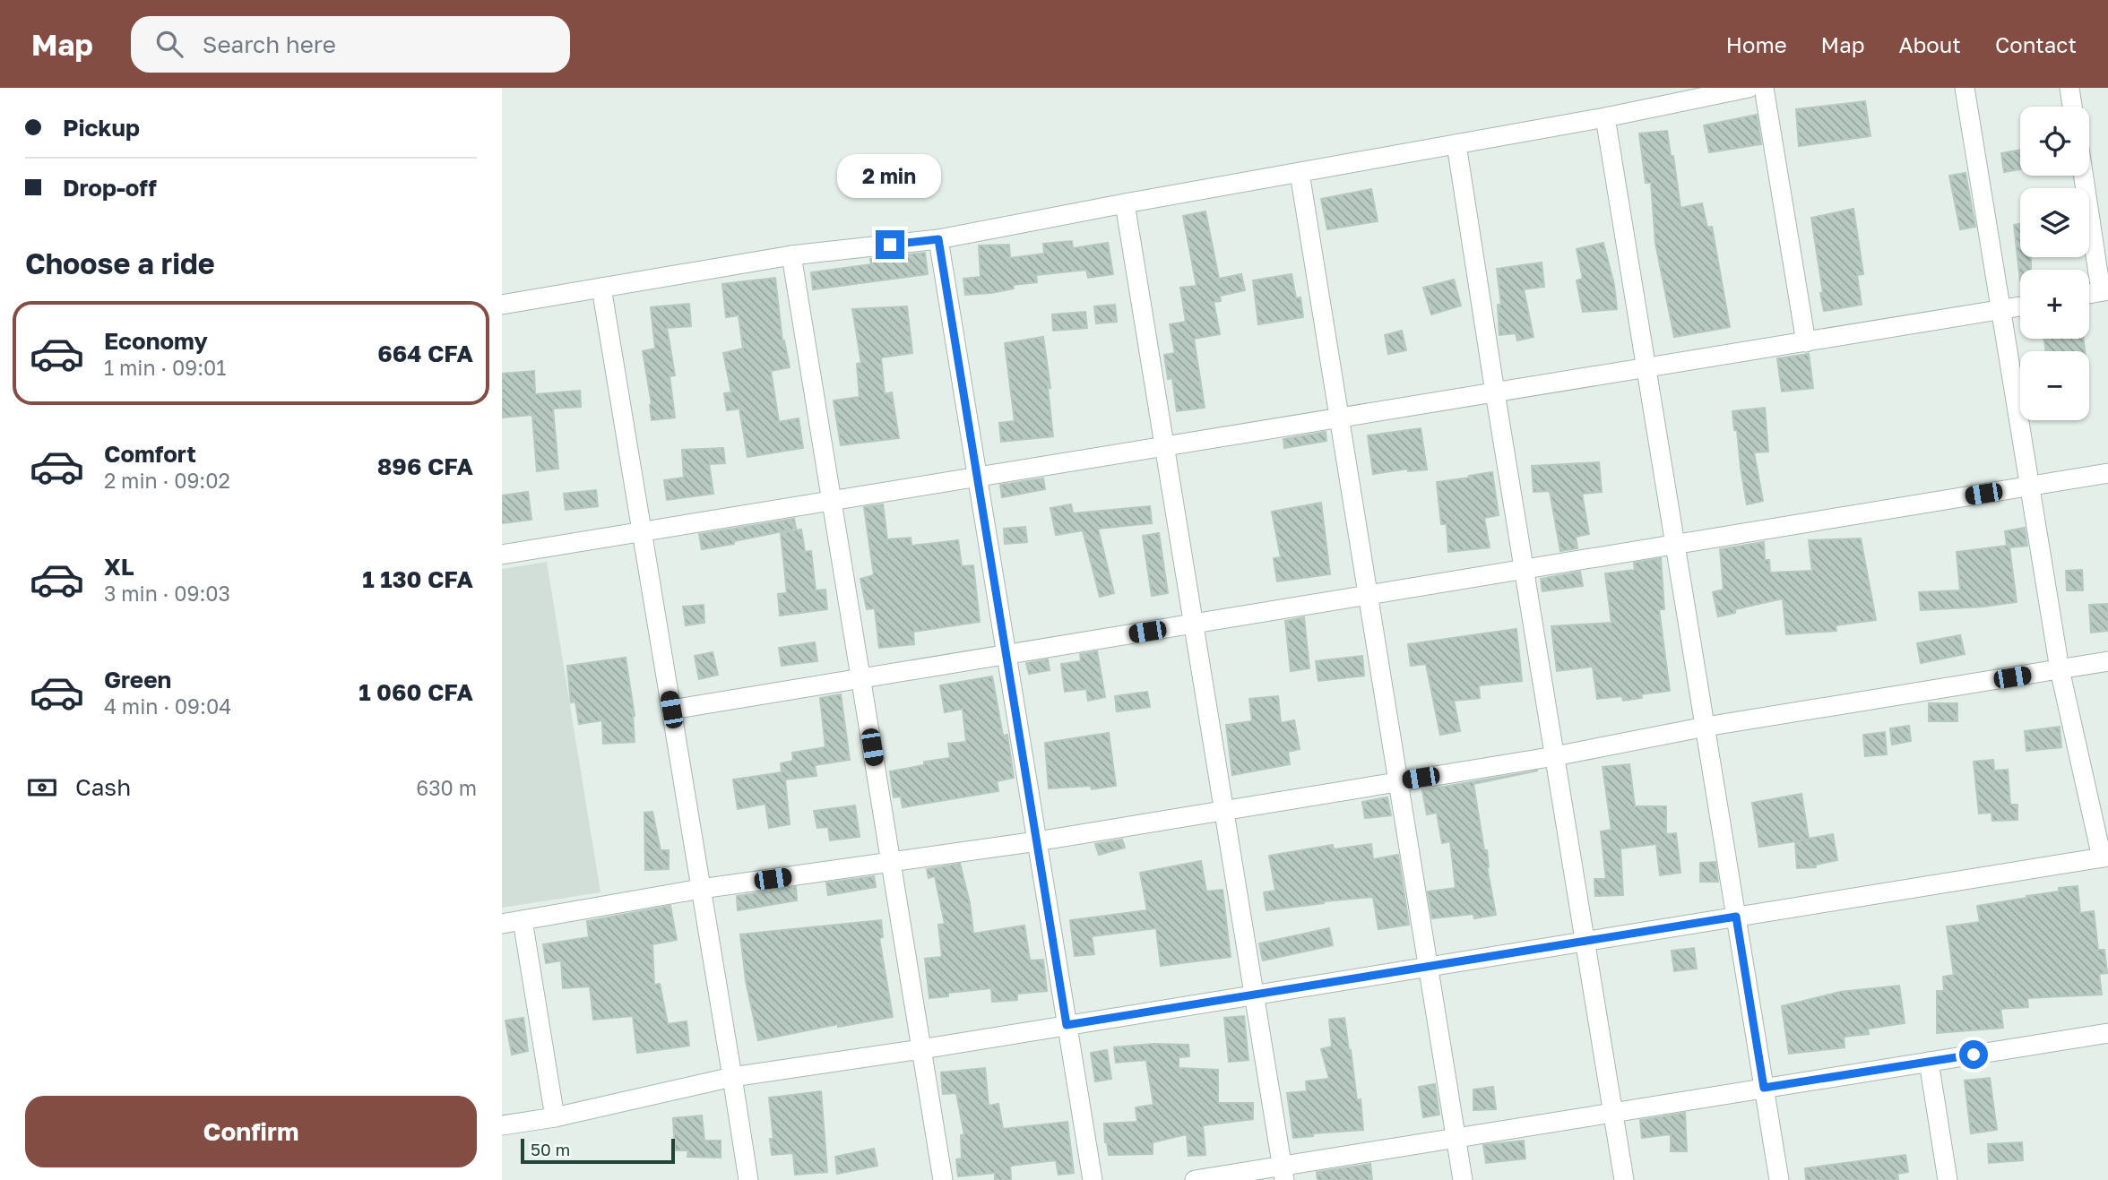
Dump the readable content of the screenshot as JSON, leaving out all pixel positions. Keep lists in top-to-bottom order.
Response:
{
  "scale_bar": "50 m",
  "page": {
    "header": "Map",
    "search": "Search here",
    "nav": [
      "Home",
      "Map",
      "About",
      "Contact"
    ],
    "banner": ["Pickup", "Drop-off"],
    "map_buttons": ["+", "−"],
    "bubble": "2 min",
    "heading": "Choose a ride",
    "list": [
      {
        "name": "Economy",
        "note": "1 min · 09:01",
        "value": "664 CFA"
      },
      {
        "name": "Comfort",
        "note": "2 min · 09:02",
        "value": "896 CFA"
      },
      {
        "name": "XL",
        "note": "3 min · 09:03",
        "value": "1 130 CFA"
      },
      {
        "name": "Green",
        "note": "4 min · 09:04",
        "value": "1 060 CFA"
      }
    ],
    "pay": ["Cash", "630 m"],
    "buttons": "Confirm",
    "scale": "50 m"
  }
}
